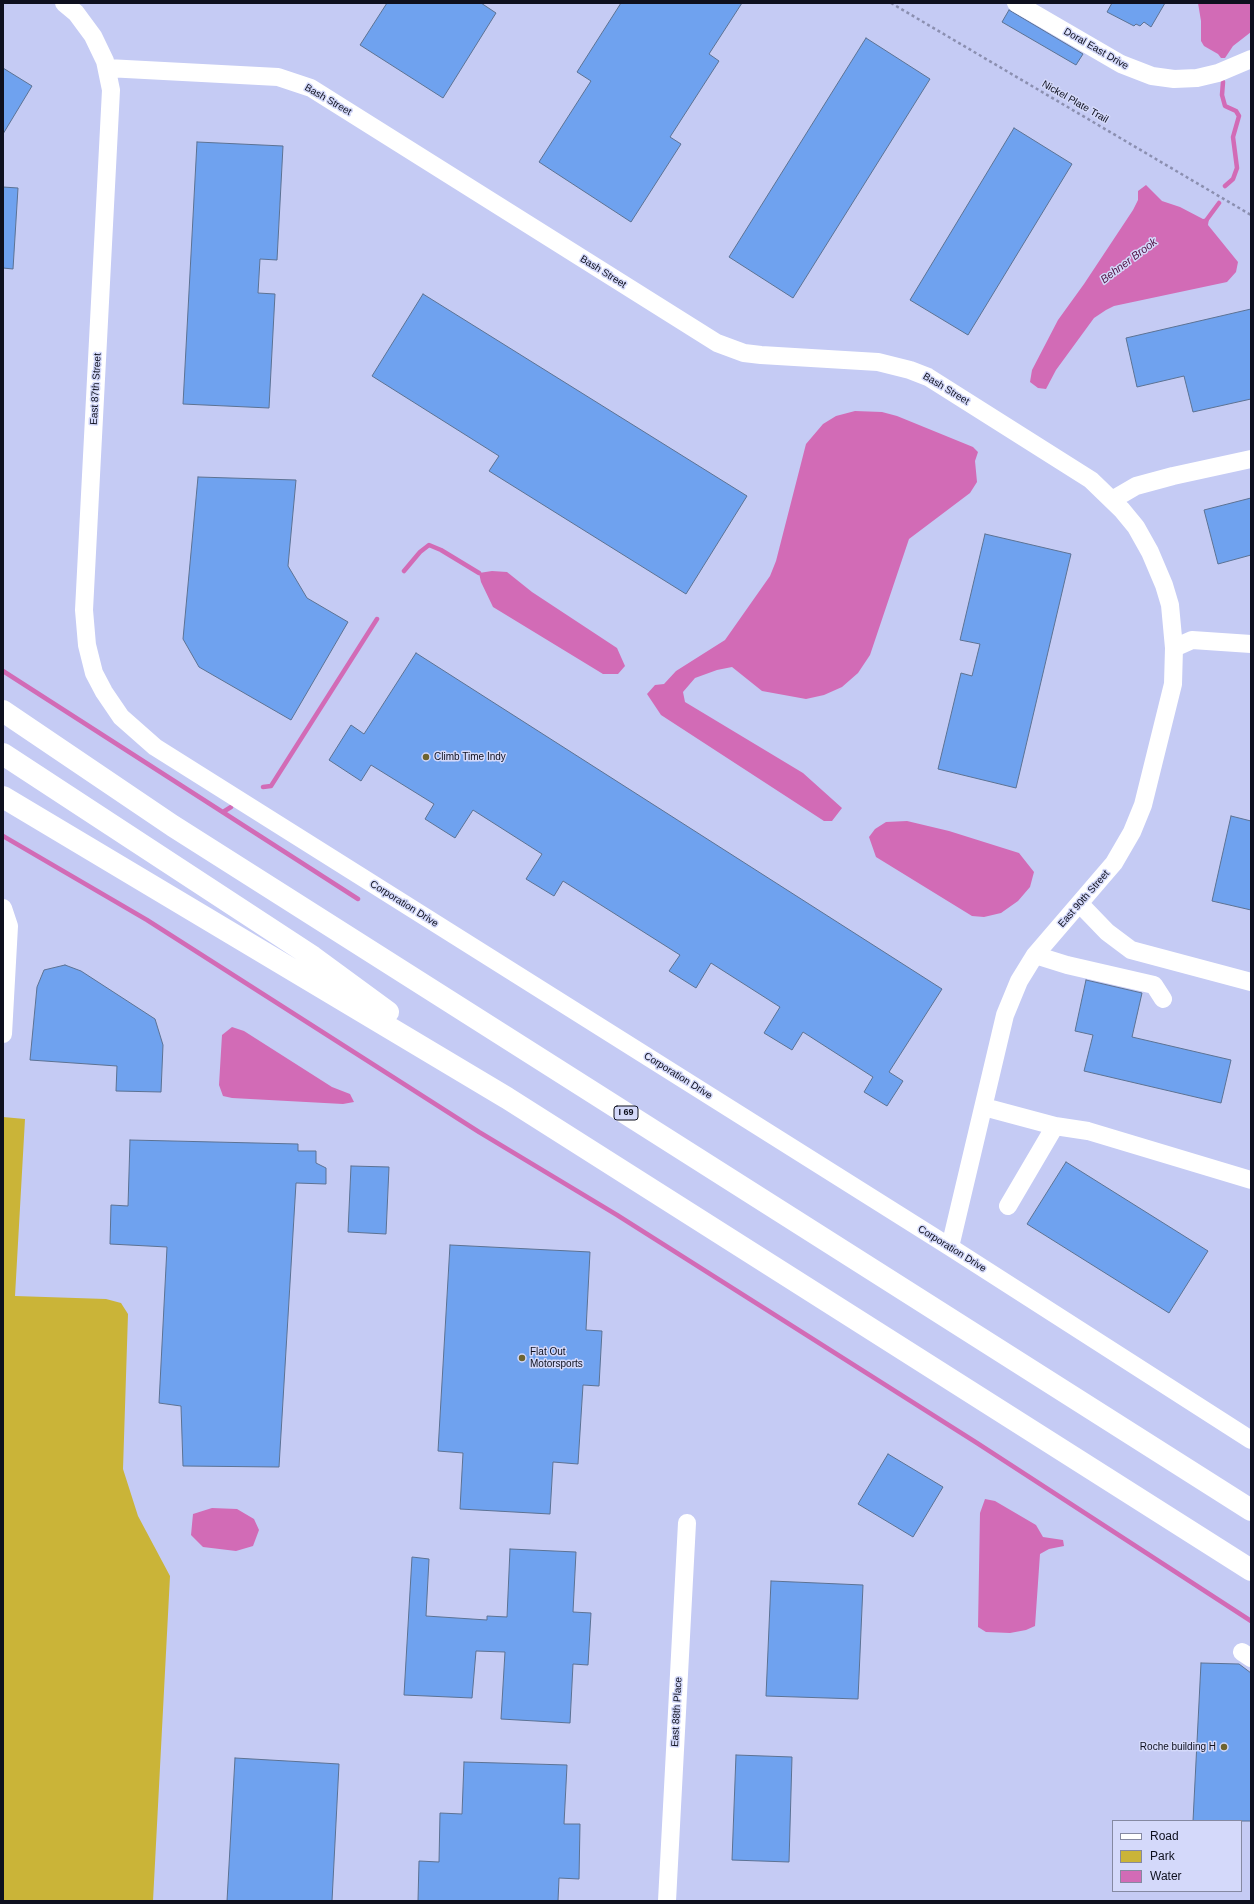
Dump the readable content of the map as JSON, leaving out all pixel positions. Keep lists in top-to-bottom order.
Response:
{
  "streets": {
    "highway": ["I 69"],
    "street": [
      "Doral East Drive",
      "Bash Street",
      "East 87th Street",
      "East 90th Street",
      "Corporation Drive",
      "East 88th Place"
    ],
    "path": ["Nickel Plate Trail"]
  },
  "crossings": [
    ["Bash Street", "East 87th Street"],
    ["Bash Street", "East 90th Street"],
    ["East 87th Street", "Corporation Drive"],
    ["East 90th Street", "Corporation Drive"]
  ],
  "water": ["Behner Brook"],
  "places": ["Climb Time Indy", "Flat Out Motorsports", "Roche building H"],
  "legend": ["Road", "Park", "Water"]
}
